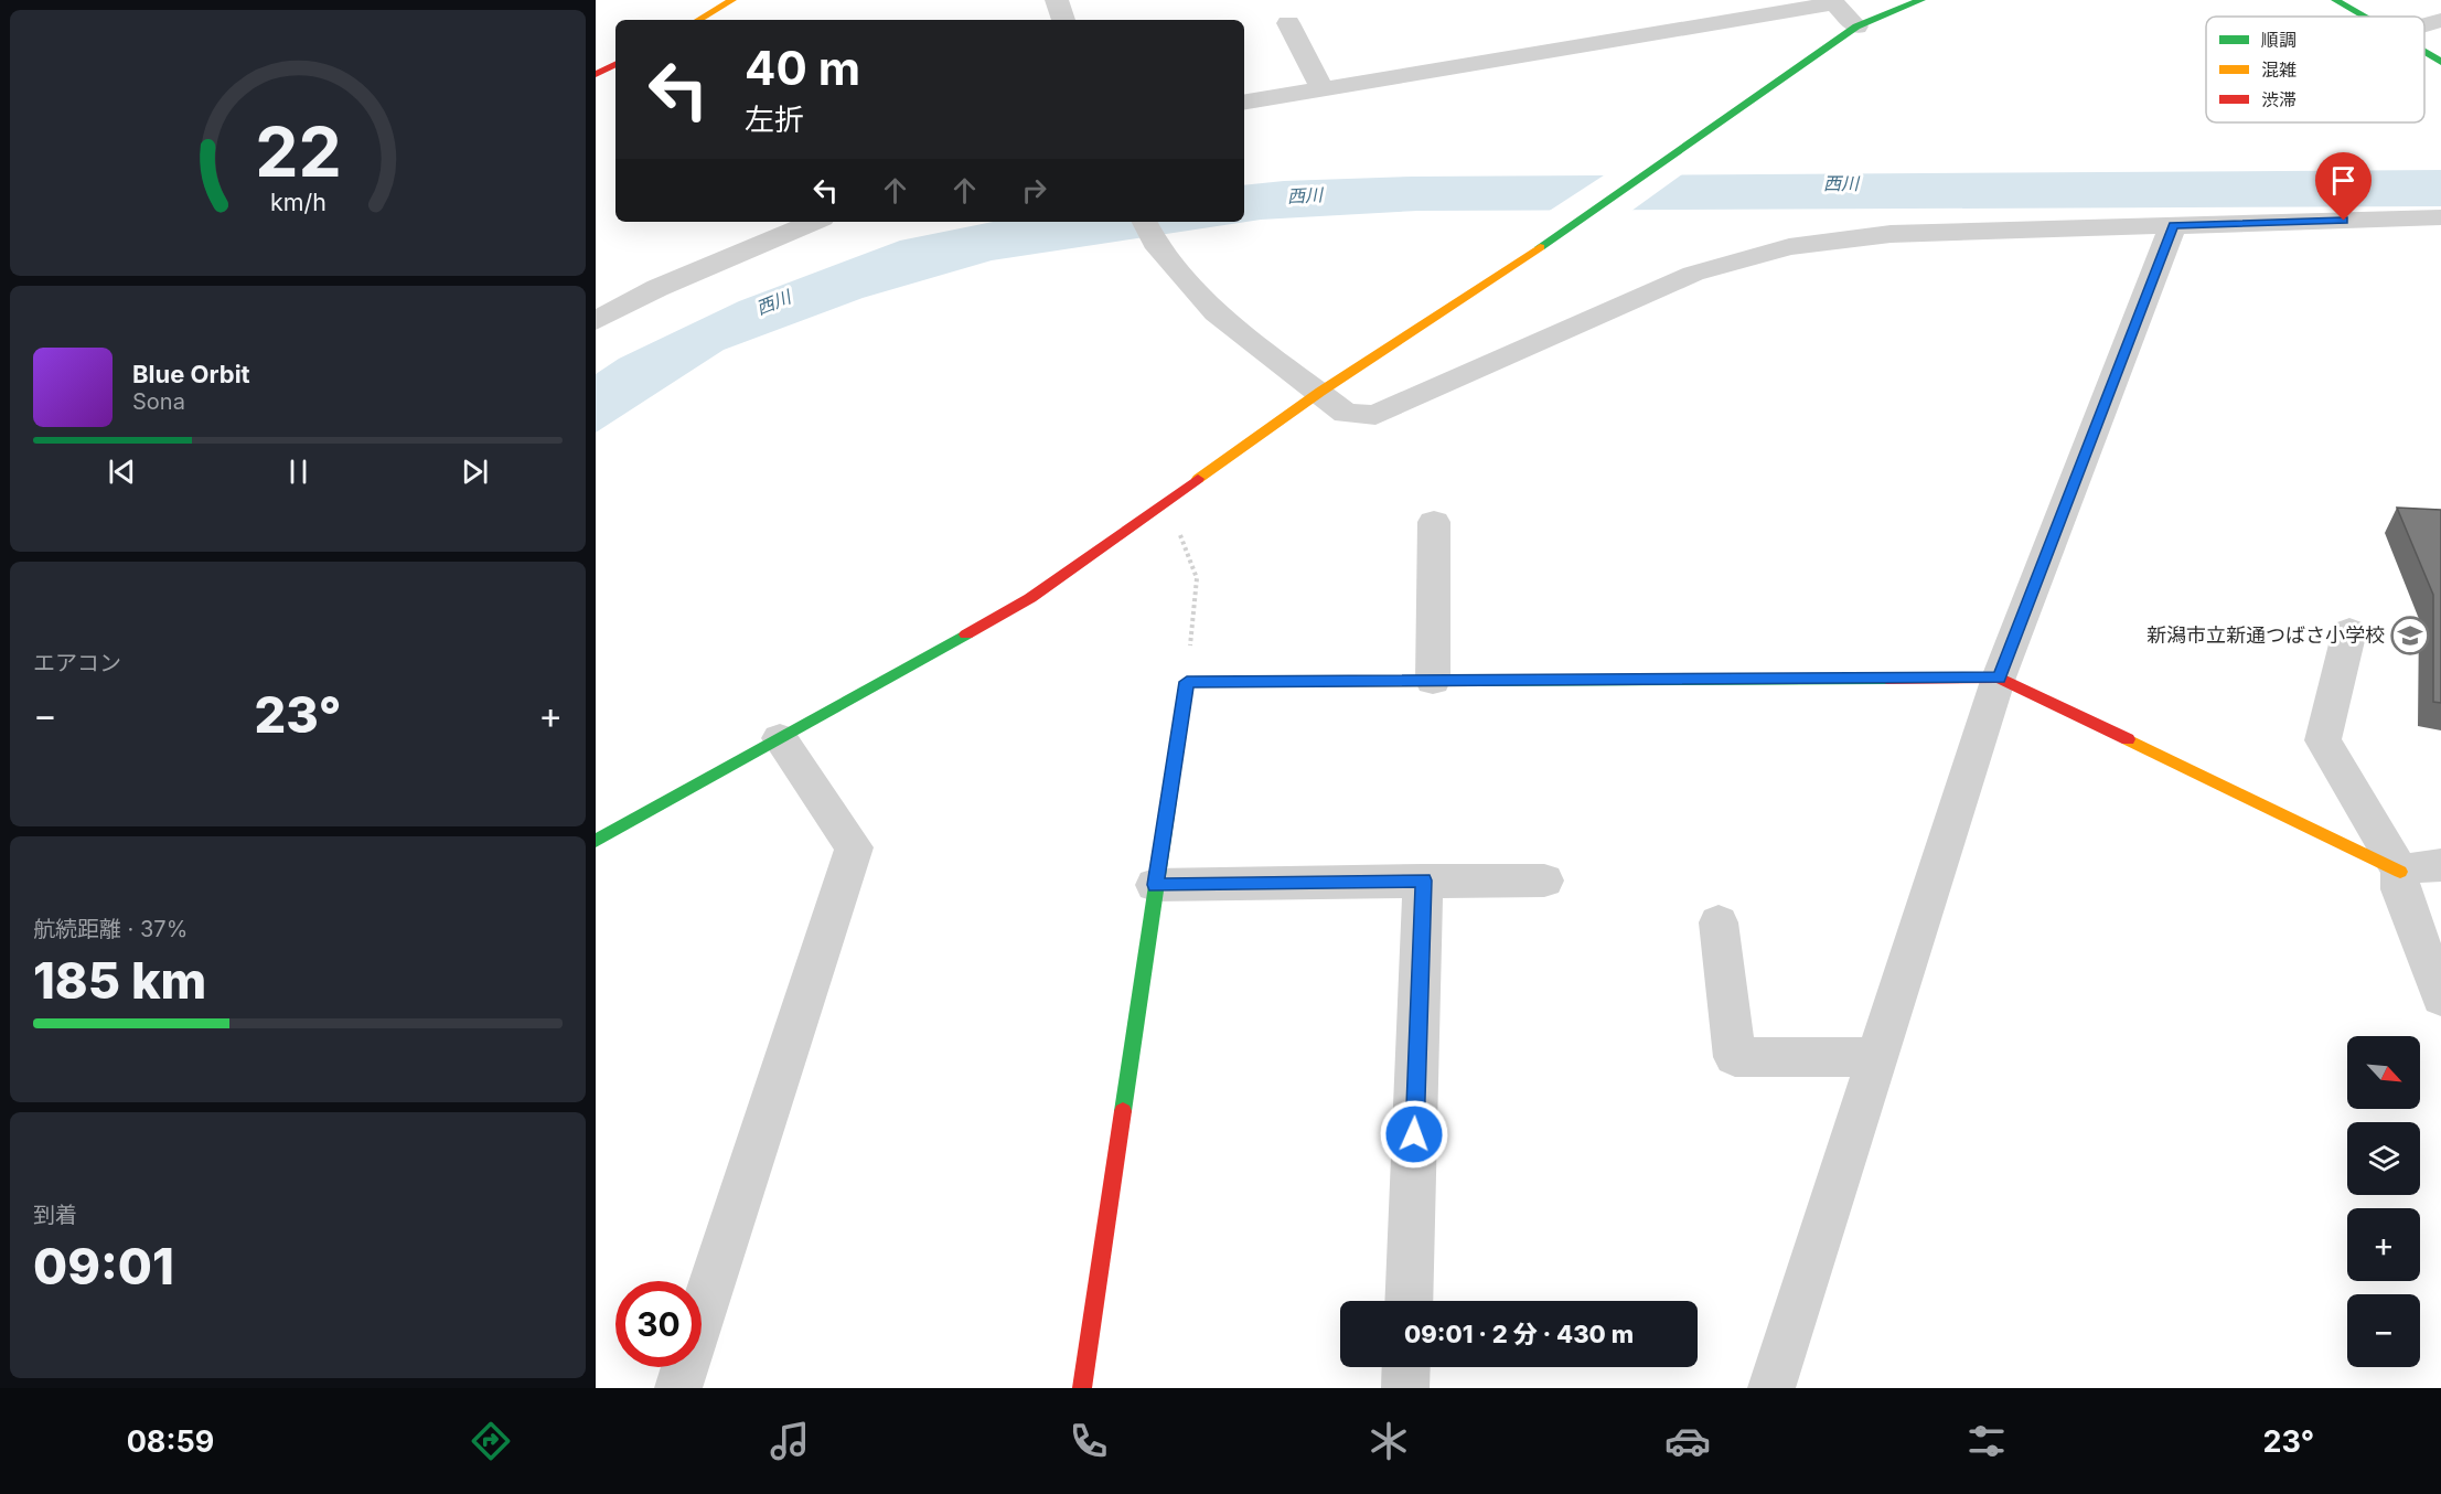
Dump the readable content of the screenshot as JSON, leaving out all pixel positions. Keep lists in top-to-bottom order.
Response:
{
  "water": ["西川"],
  "places": {
    "school or university": ["新潟市立新通つばさ小学校"]
  },
  "legend": ["順調", "混雑", "渋滞"],
  "north": "bottom right",
  "page": {
    "turn": ["40 m", "左折"],
    "song": ["Blue Orbit", "Sona"],
    "tile": [
      "エアコン",
      ["航続距離 · 37%", "185 km"],
      ["到着", "09:01"]
    ],
    "heat": ["−", "23°", "+"],
    "map_buttons": ["+", "−"],
    "limit": "30",
    "trip": "09:01 · 2 分 · 430 m",
    "tabs": ["08:59", "23°"],
    "gauge": ["22", "km/h"]
  }
}
